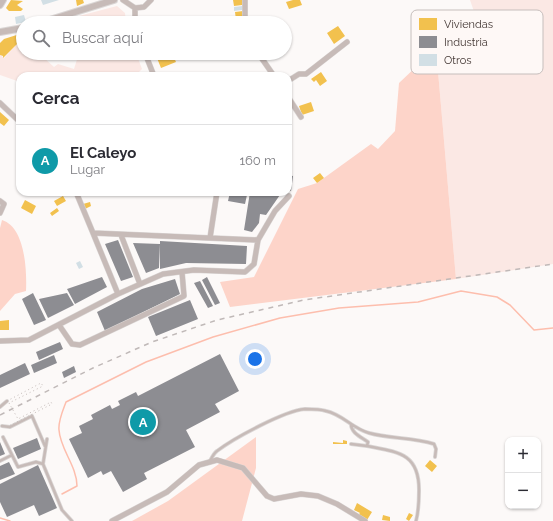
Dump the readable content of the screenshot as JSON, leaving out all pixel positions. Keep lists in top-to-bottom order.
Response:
{
  "legend": ["Viviendas", "Industria", "Otros"],
  "page": {
    "search": "Buscar aquí",
    "heading": "Cerca",
    "list": [
      {
        "mark": "A",
        "name": "El Caleyo",
        "note": "Lugar",
        "value": "160 m"
      }
    ],
    "pins": "A",
    "map_buttons": ["+", "−"]
  }
}
